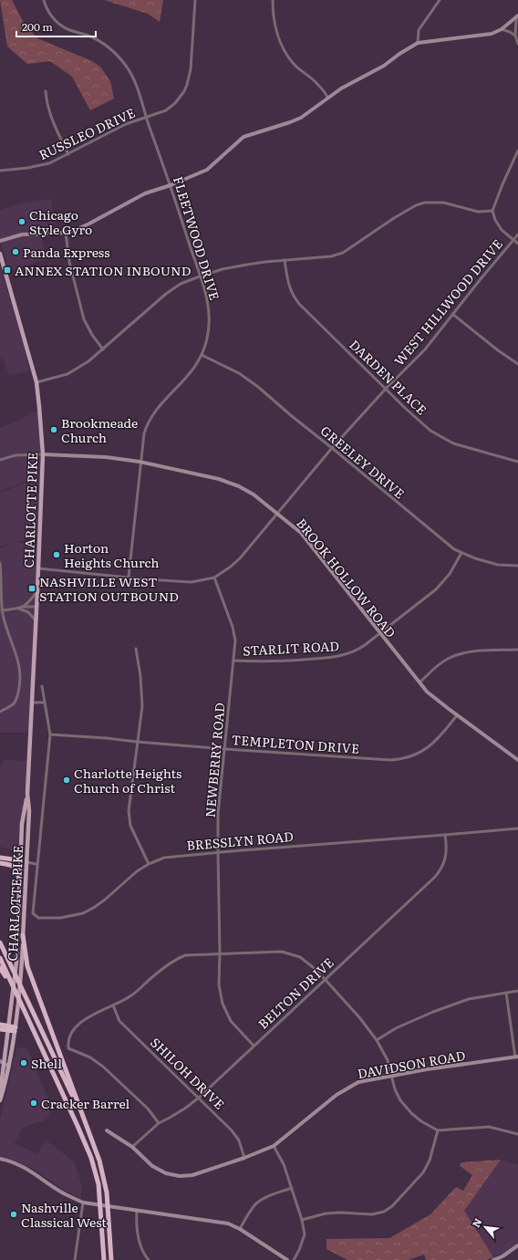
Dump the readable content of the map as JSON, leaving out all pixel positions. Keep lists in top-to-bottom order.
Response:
{
  "streets": {
    "main road": ["CHARLOTTE PIKE"],
    "street": [
      "RUSSLEO DRIVE",
      "FLEETWOOD DRIVE",
      "WEST HILLWOOD DRIVE",
      "DARDEN PLACE",
      "GREELEY DRIVE",
      "BROOK HOLLOW ROAD",
      "STARLIT ROAD",
      "TEMPLETON DRIVE",
      "NEWBERRY ROAD",
      "BRESSLYN ROAD",
      "BELTON DRIVE",
      "DAVIDSON ROAD",
      "SHILOH DRIVE"
    ]
  },
  "crossings": [
    ["RUSSLEO DRIVE", "FLEETWOOD DRIVE"],
    ["FLEETWOOD DRIVE", "GREELEY DRIVE"],
    ["FLEETWOOD DRIVE", "BROOK HOLLOW ROAD"],
    ["WEST HILLWOOD DRIVE", "DARDEN PLACE"],
    ["WEST HILLWOOD DRIVE", "GREELEY DRIVE"],
    ["WEST HILLWOOD DRIVE", "BROOK HOLLOW ROAD"],
    ["WEST HILLWOOD DRIVE", "NEWBERRY ROAD"],
    ["GREELEY DRIVE", "STARLIT ROAD"],
    ["CHARLOTTE PIKE", "BROOK HOLLOW ROAD"],
    ["BROOK HOLLOW ROAD", "STARLIT ROAD"],
    ["BROOK HOLLOW ROAD", "TEMPLETON DRIVE"],
    ["STARLIT ROAD", "NEWBERRY ROAD"],
    ["TEMPLETON DRIVE", "NEWBERRY ROAD"],
    ["NEWBERRY ROAD", "BRESSLYN ROAD"],
    ["NEWBERRY ROAD", "BELTON DRIVE"],
    ["BRESSLYN ROAD", "BELTON DRIVE"],
    ["BELTON DRIVE", "DAVIDSON ROAD"],
    ["BELTON DRIVE", "SHILOH DRIVE"],
    ["DAVIDSON ROAD", "SHILOH DRIVE"]
  ],
  "places": {
    "other": [
      "Chicago Style Gyro",
      "Panda Express",
      "Brookmeade Church",
      "Horton Heights Church",
      "Charlotte Heights Church of Christ",
      "Shell",
      "Cracker Barrel",
      "Nashville Classical West"
    ],
    "transit": ["ANNEX STATION INBOUND", "NASHVILLE WEST STATION OUTBOUND"]
  },
  "scale_bar": "200 m",
  "north": "top left"
}
